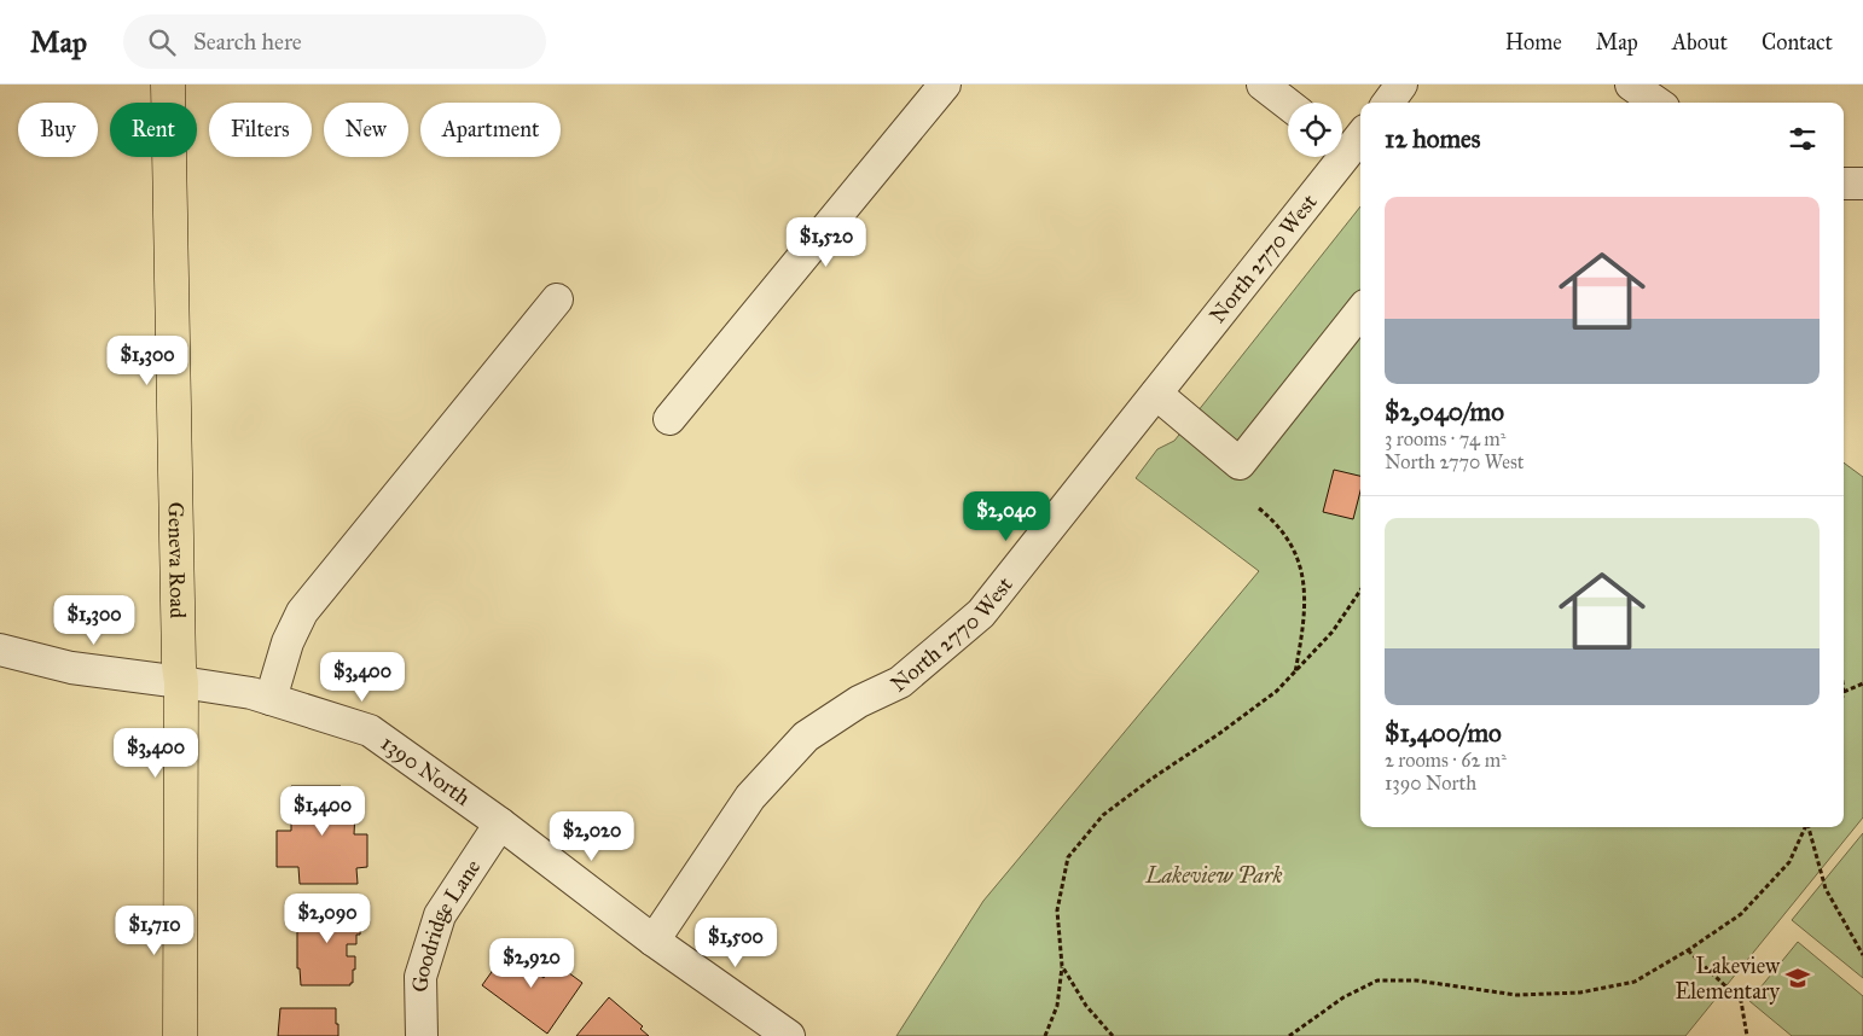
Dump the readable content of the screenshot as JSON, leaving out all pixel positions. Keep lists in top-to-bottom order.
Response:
{
  "streets": {
    "main road": ["Geneva Road"],
    "street": ["North 2770 West", "1390 North", "Goodridge Lane"]
  },
  "crossings": [
    ["North 2770 West", "1390 North"],
    ["Geneva Road", "1390 North"],
    ["1390 North", "Goodridge Lane"]
  ],
  "parks": ["Lakeview Park"],
  "places": {
    "school or university": ["Lakeview Elementary"]
  },
  "page": {
    "header": "Map",
    "search": "Search here",
    "nav": [
      "Home",
      "Map",
      "About",
      "Contact"
    ],
    "chip": [
      "Buy",
      "Rent",
      "Filters",
      "New",
      "Apartment"
    ],
    "heading": "12 homes",
    "list": [
      {
        "name": "$2,040/mo",
        "note": "3 rooms · 74 m² · North 2770 West"
      },
      {
        "name": "$1,400/mo",
        "note": "2 rooms · 62 m² · 1390 North"
      }
    ],
    "price": [
      "$1,520",
      "$1,300",
      "$2,040",
      "$1,300",
      "$3,400",
      "$3,400",
      "$1,400",
      "$2,020",
      "$2,090",
      "$1,710",
      "$1,500",
      "$2,920"
    ]
  }
}
